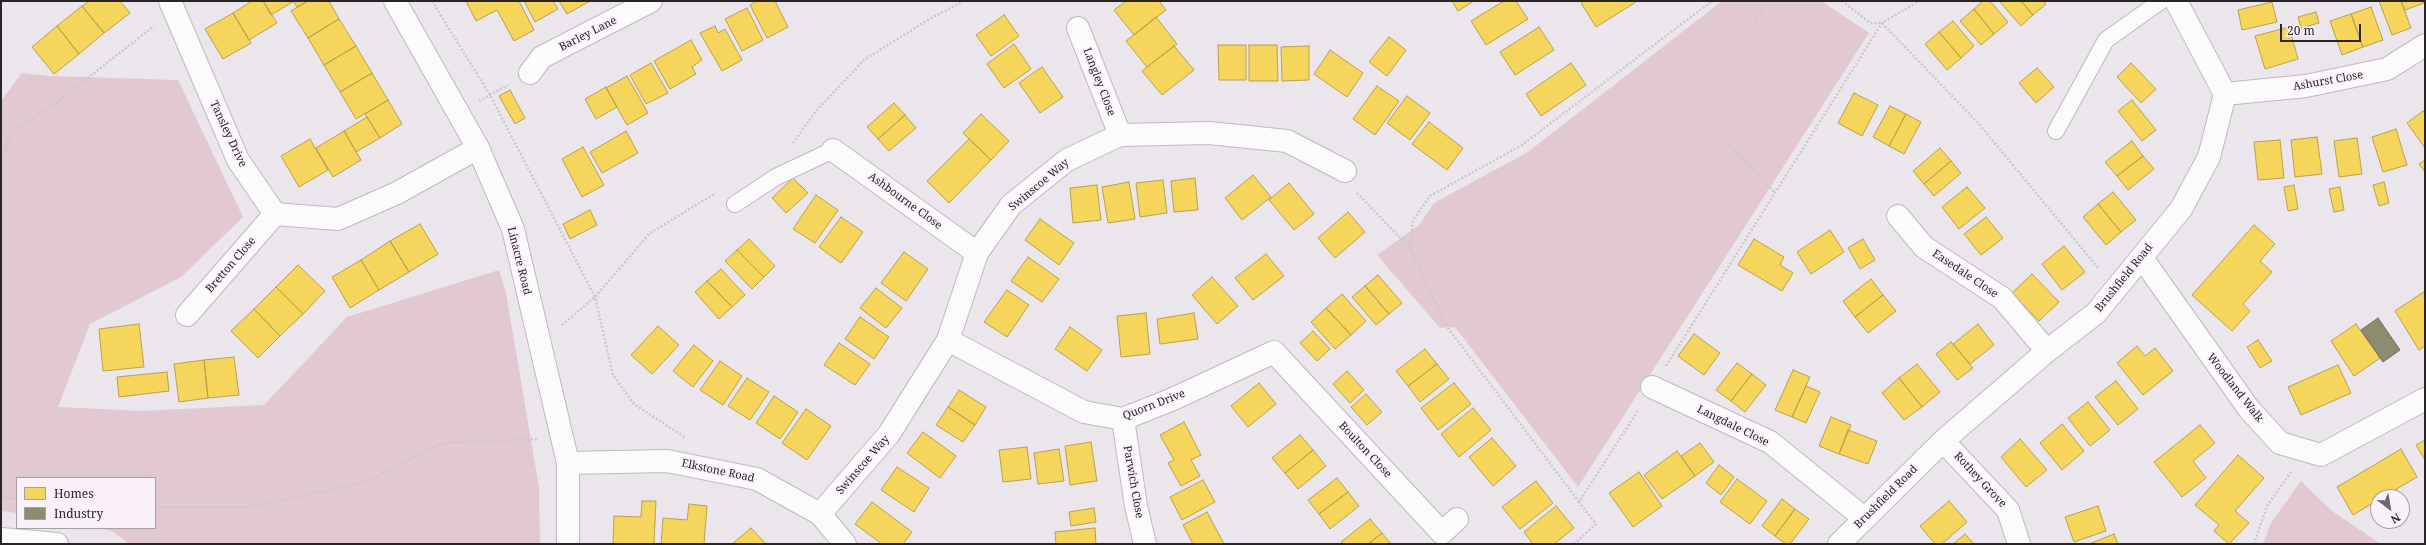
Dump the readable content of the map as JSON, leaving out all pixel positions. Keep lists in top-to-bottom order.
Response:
{
  "streets": {
    "street": [
      "Barley Lane",
      "Ashurst Close",
      "Langley Close",
      "Tansley Drive",
      "Swinscoe Way",
      "Ashbourne Close",
      "Linacre Road",
      "Bretton Close",
      "Easedale Close",
      "Brushfield Road",
      "Woodland Walk",
      "Quorn Drive",
      "Langdale Close",
      "Boulton Close",
      "Elkstone Road",
      "Rothey Grove",
      "Parwich Close"
    ]
  },
  "crossings": [
    ["Ashurst Close", "Brushfield Road"],
    ["Langley Close", "Swinscoe Way"],
    ["Tansley Drive", "Bretton Close"],
    ["Swinscoe Way", "Ashbourne Close"],
    ["Swinscoe Way", "Quorn Drive"],
    ["Swinscoe Way", "Elkstone Road"],
    ["Linacre Road", "Elkstone Road"],
    ["Easedale Close", "Brushfield Road"],
    ["Brushfield Road", "Woodland Walk"],
    ["Brushfield Road", "Langdale Close"],
    ["Brushfield Road", "Rothey Grove"],
    ["Quorn Drive", "Boulton Close"],
    ["Quorn Drive", "Parwich Close"]
  ],
  "legend": ["Homes", "Industry"],
  "scale_bar": "20 m",
  "north": "bottom right"
}
